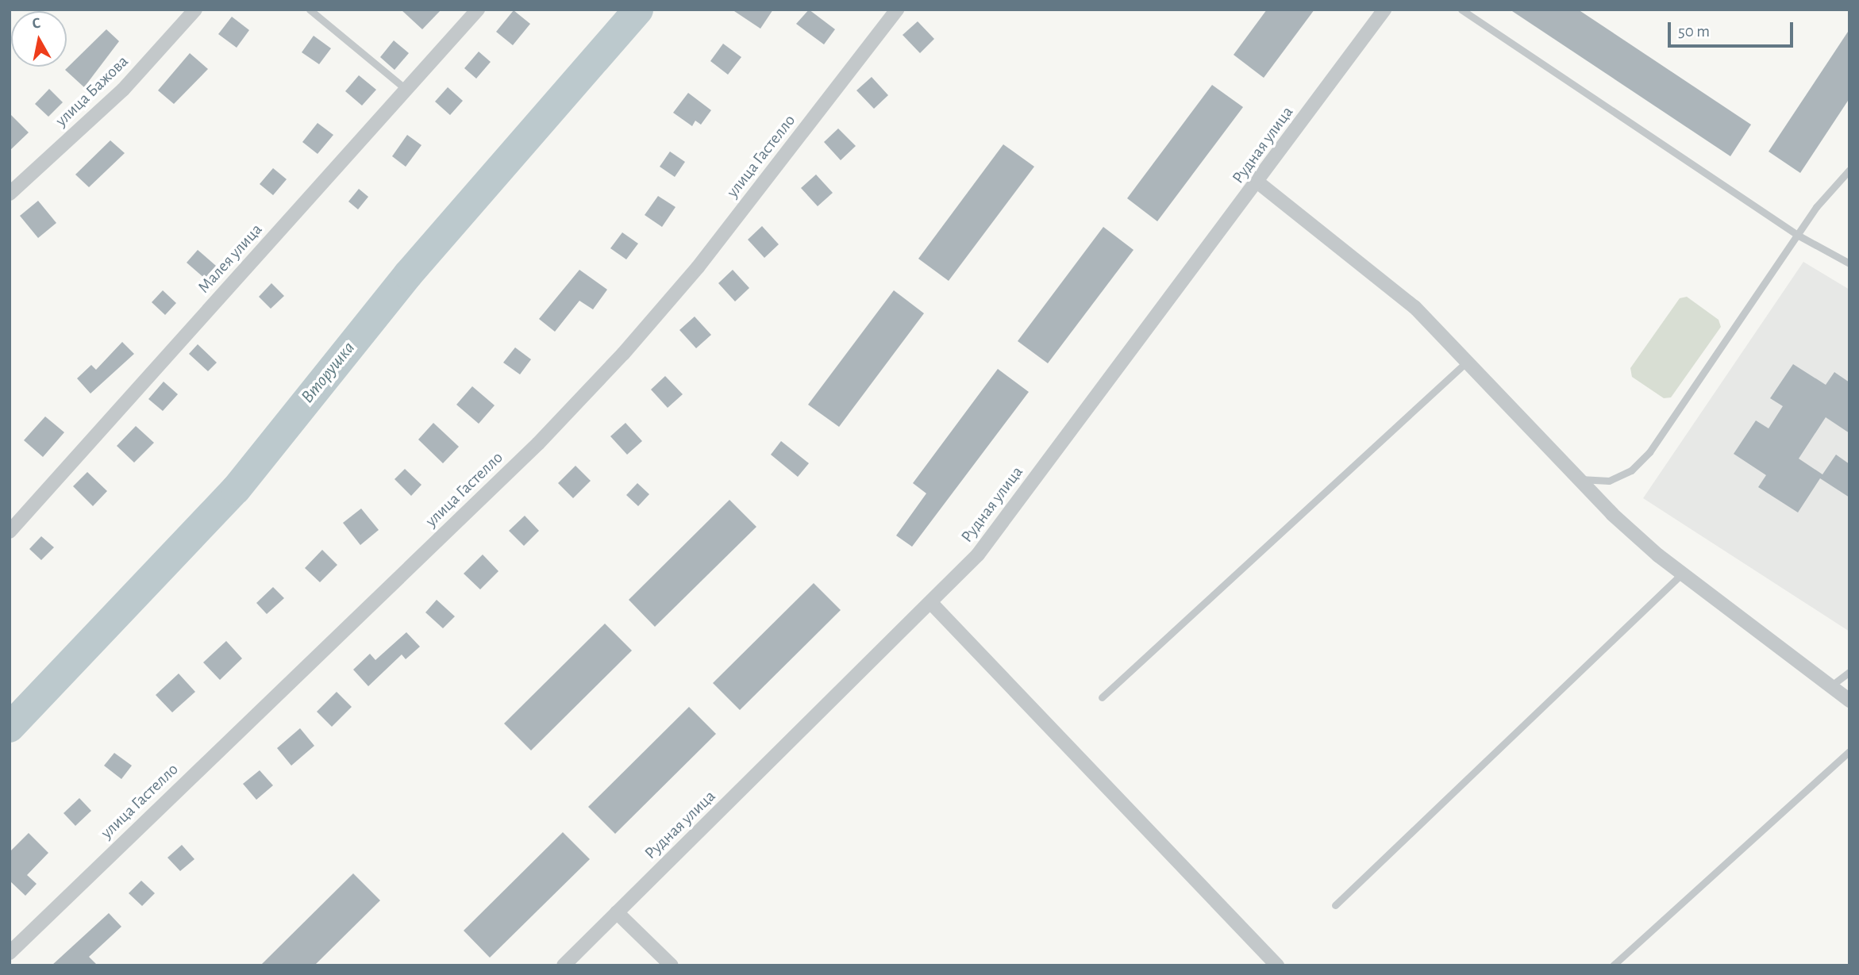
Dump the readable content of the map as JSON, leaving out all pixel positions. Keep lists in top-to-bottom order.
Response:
{
  "streets": {
    "street": [
      "улица Бажова",
      "Рудная улица",
      "улица Гастелло",
      "Малея улица"
    ]
  },
  "water": ["Вторушка"],
  "scale_bar": "50 m",
  "north": "top"
}
